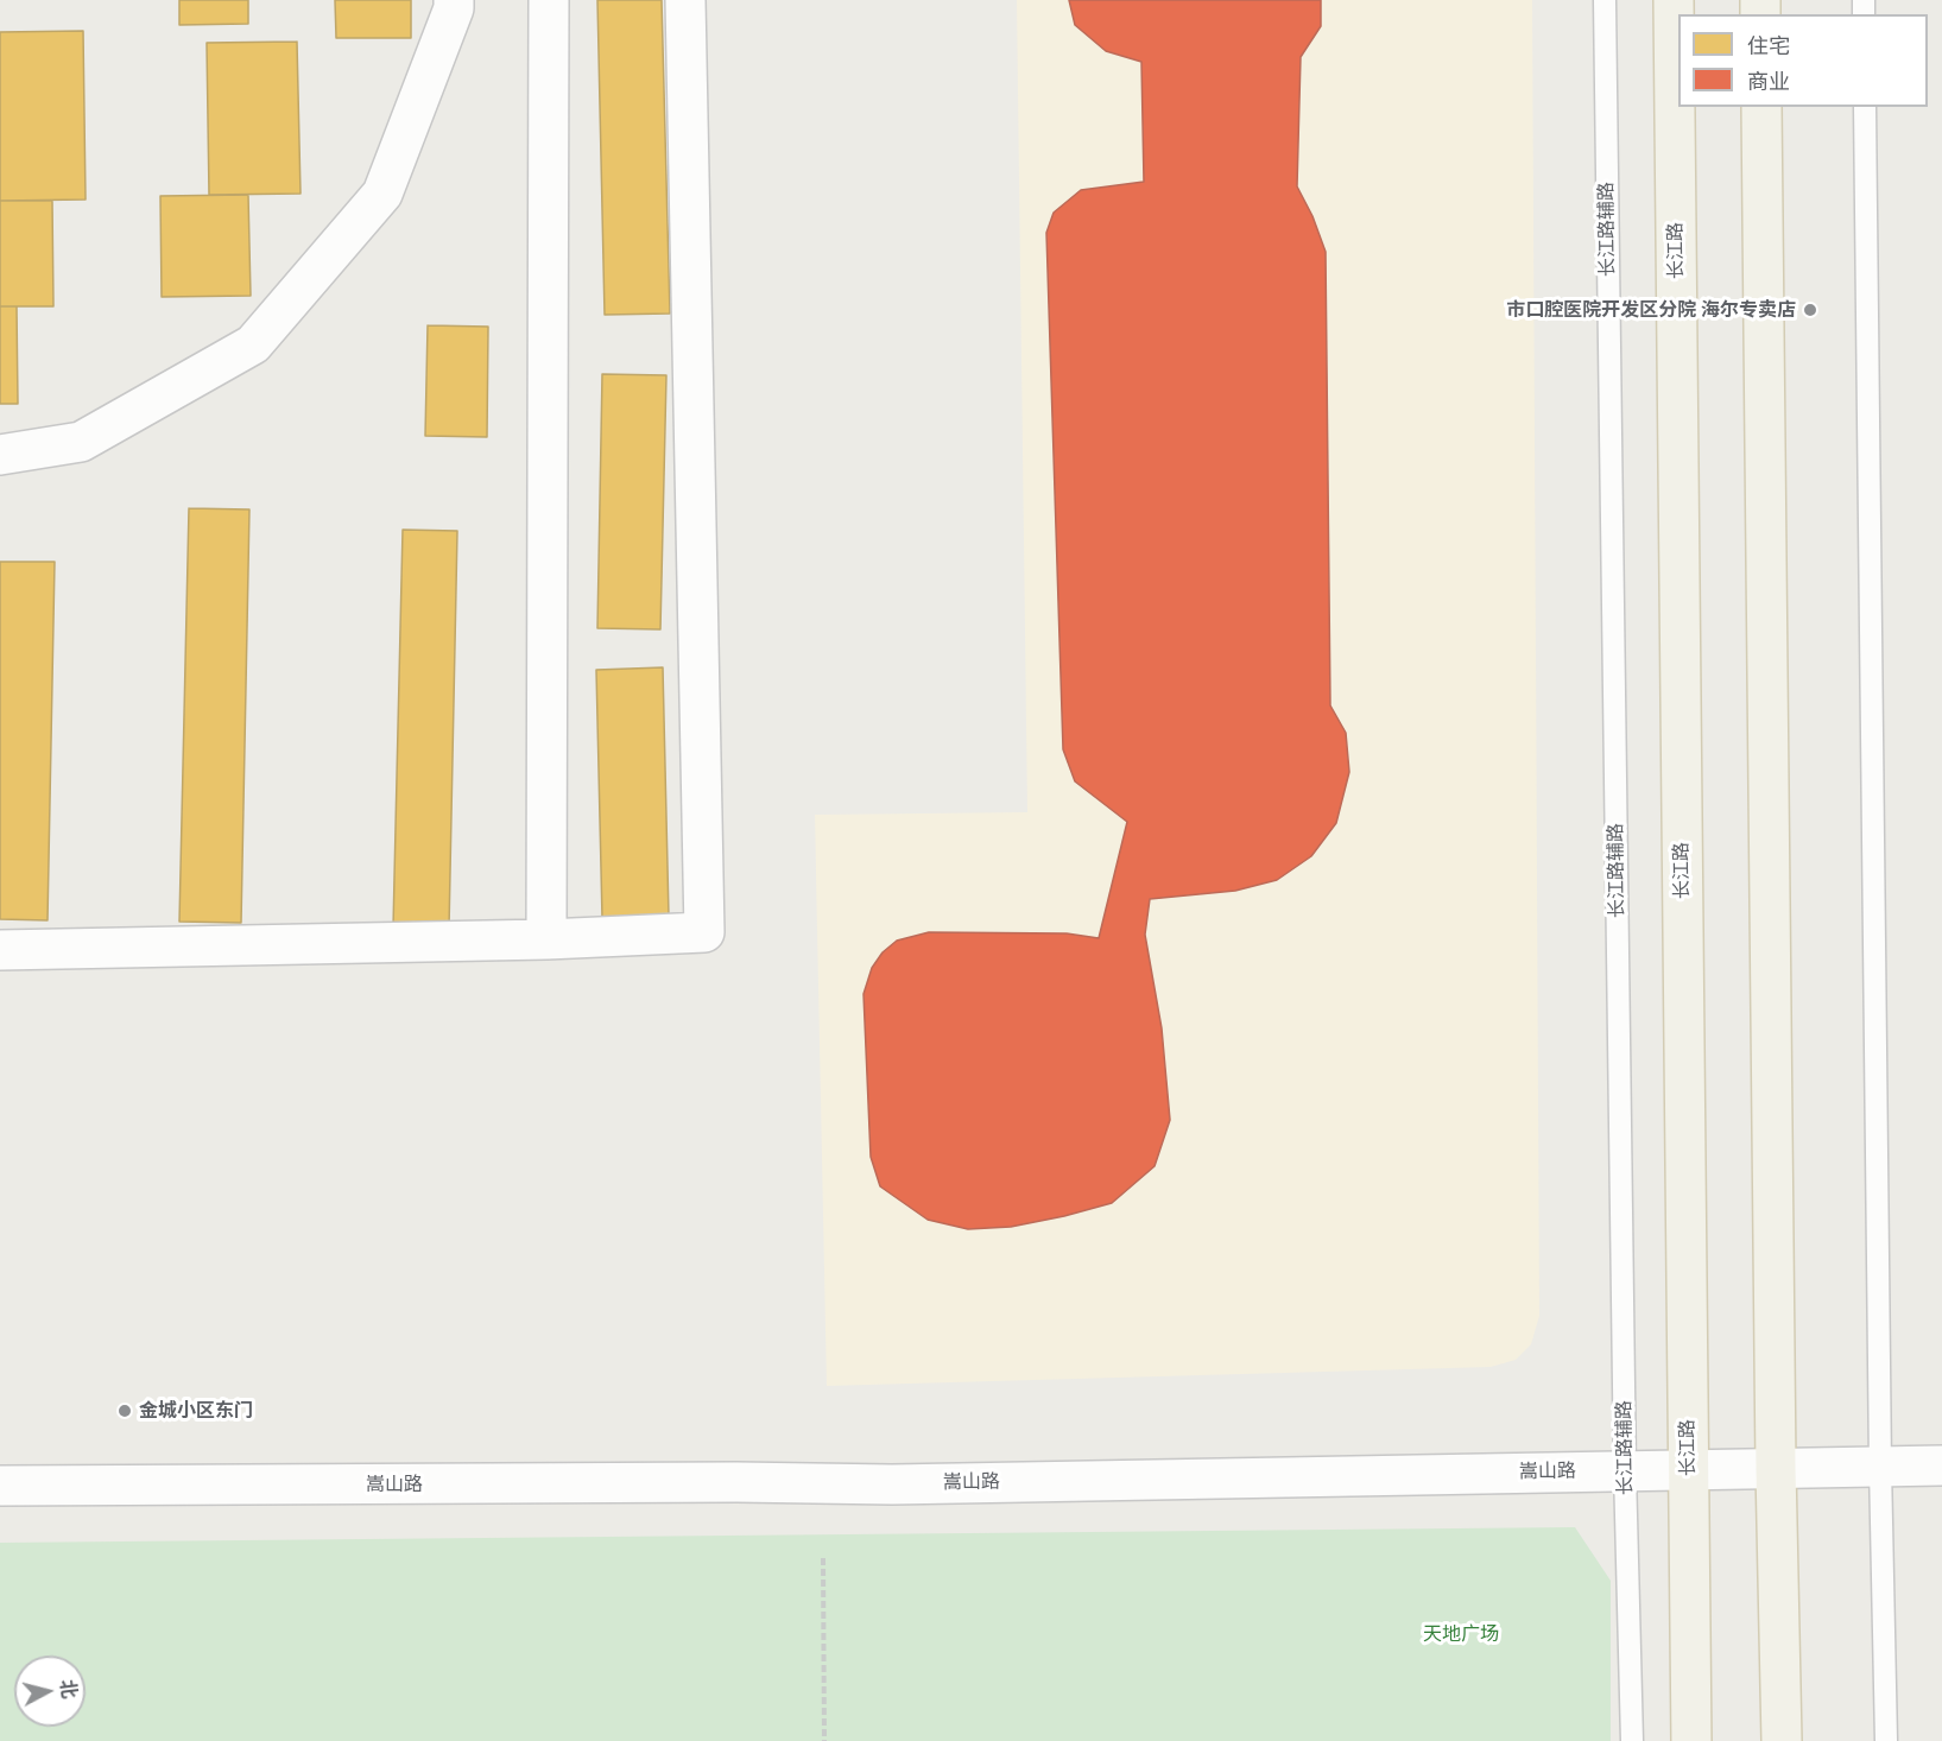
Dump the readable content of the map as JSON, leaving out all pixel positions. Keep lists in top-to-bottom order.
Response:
{
  "streets": {
    "main road": ["长江路"],
    "street": ["嵩山路"],
    "lane": ["长江路辅路"]
  },
  "crossings": [
    ["长江路辅路", "嵩山路"],
    ["长江路", "嵩山路"]
  ],
  "parks": ["天地广场"],
  "places": ["市口腔医院开发区分院 海尔专卖店", "金城小区东门"],
  "legend": ["住宅", "商业"],
  "north": "right"
}
